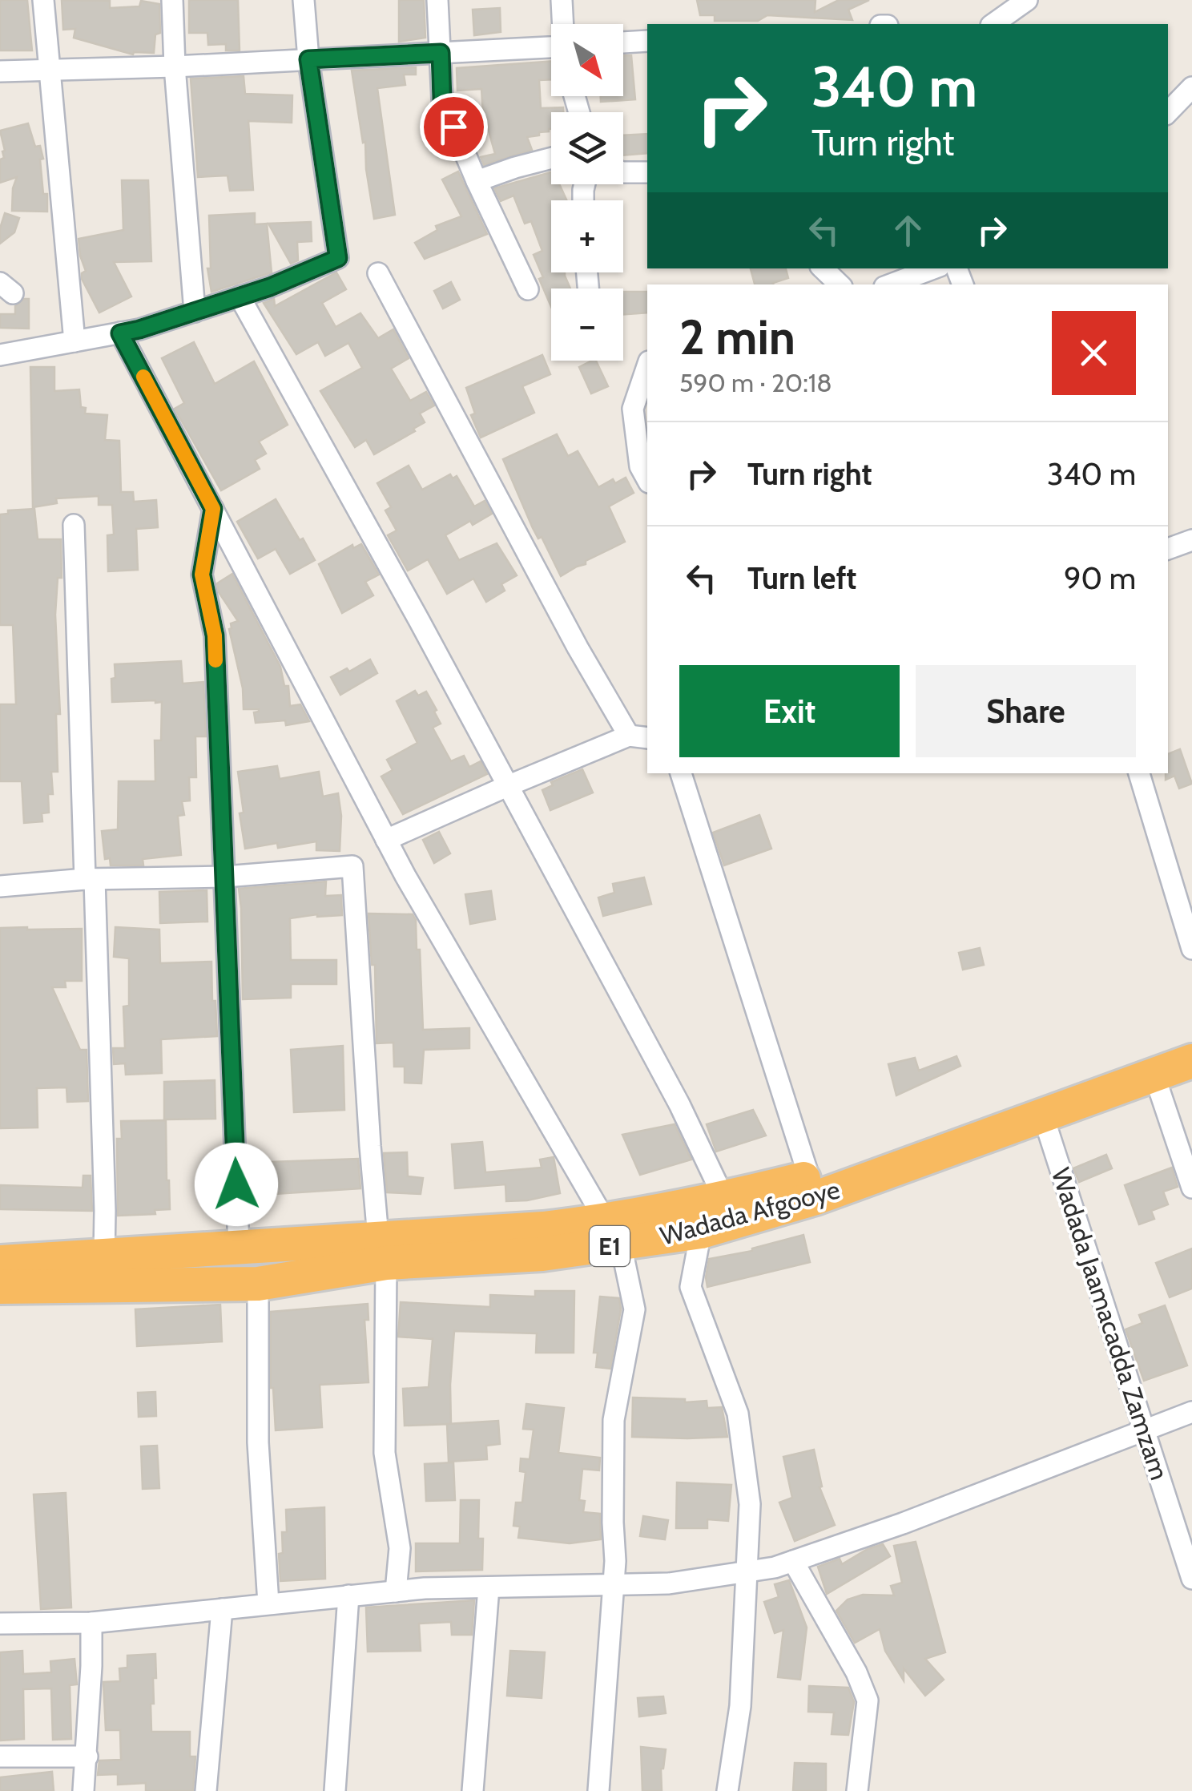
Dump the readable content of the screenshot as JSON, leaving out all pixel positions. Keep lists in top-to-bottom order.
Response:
{
  "streets": {
    "highway": ["Wadada Afgooye", "E1"],
    "street": ["Wadada Jaamacadda Zamzam"]
  },
  "crossings": [
    ["Wadada Afgooye", "Wadada Jaamacadda Zamzam"]
  ],
  "north": "bottom right",
  "page": {
    "map_buttons": ["+", "−"],
    "turn": ["340 m", "Turn right"],
    "heading": ["2 min", "590 m · 20:18"],
    "list": [
      {
        "name": "Turn right",
        "value": "340 m"
      },
      {
        "name": "Turn left",
        "value": "90 m"
      }
    ],
    "buttons": ["Exit", "Share"]
  }
}
